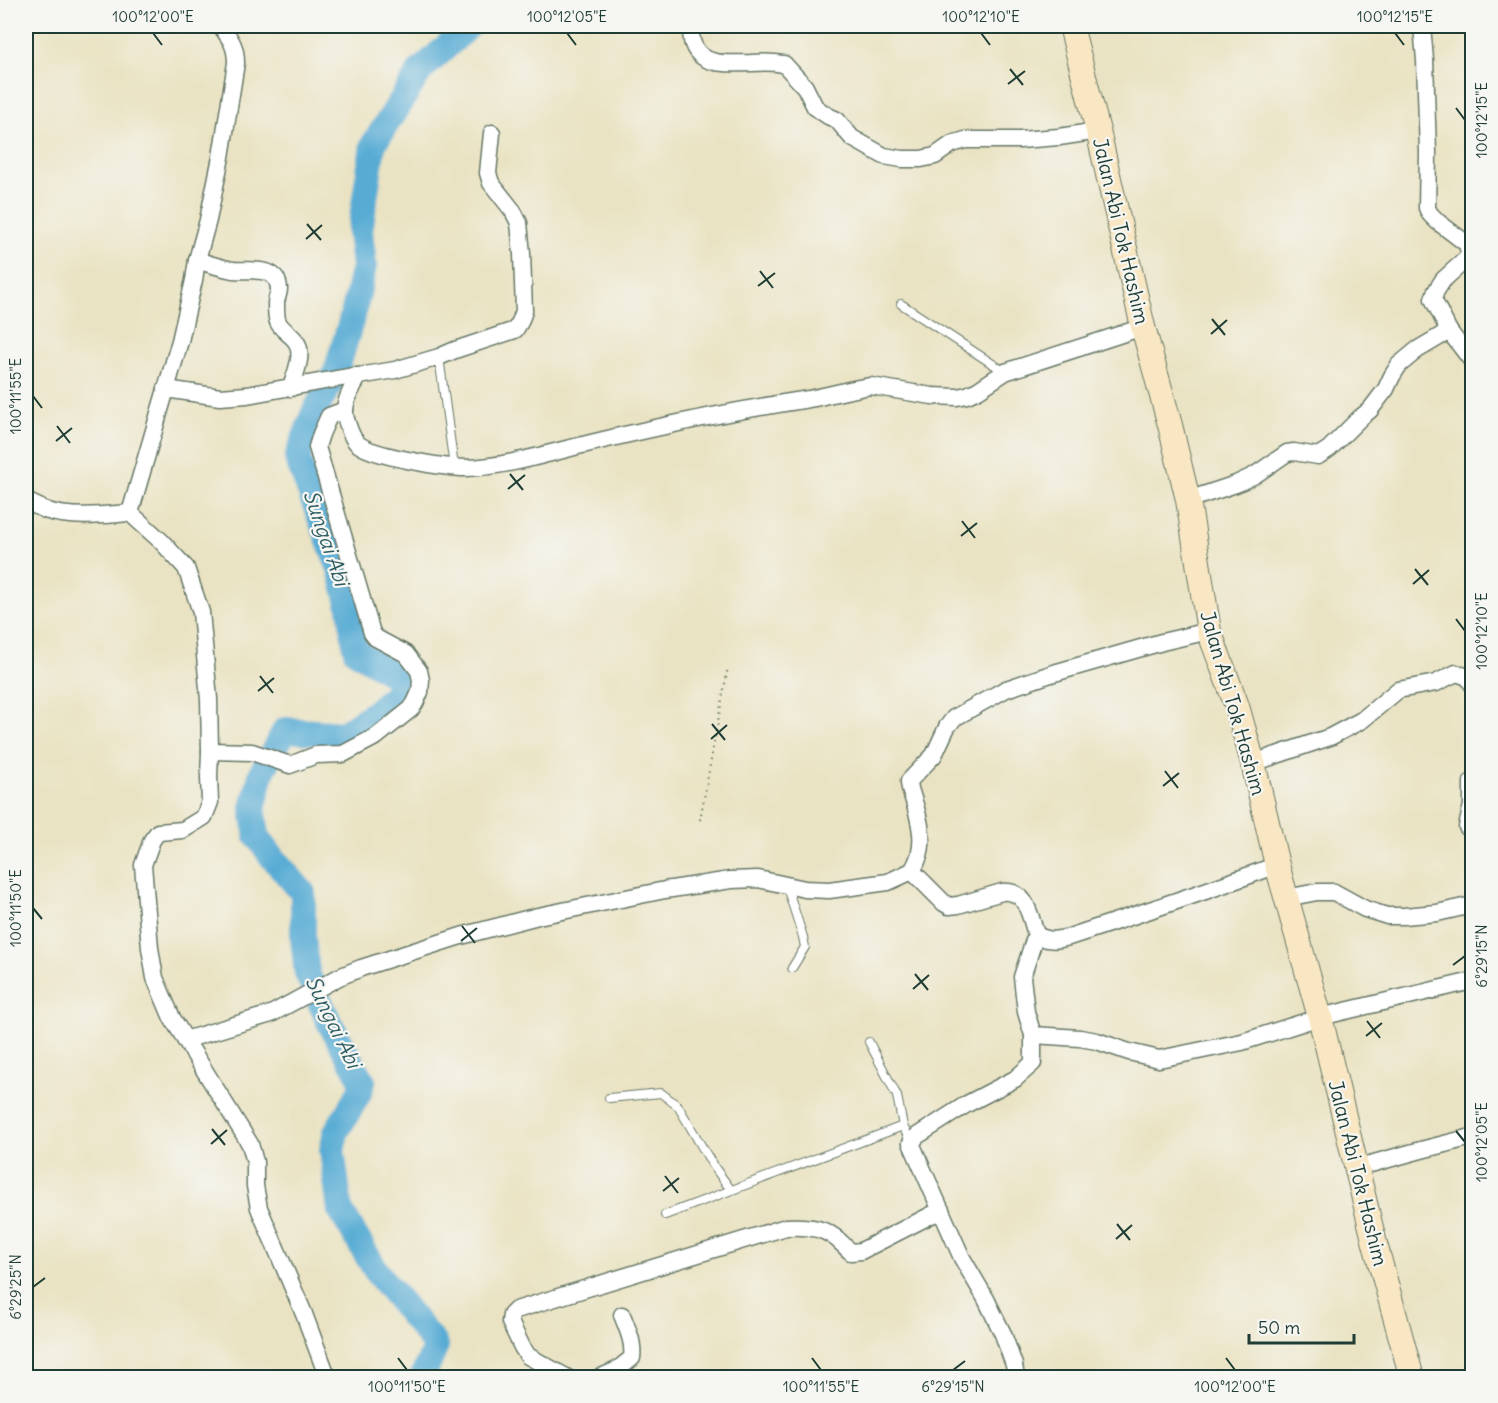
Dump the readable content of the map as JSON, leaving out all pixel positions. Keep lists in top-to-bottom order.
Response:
{
  "streets": {
    "main road": ["Jalan Abi Tok Hashim"]
  },
  "water": ["Sungai Abi"],
  "scale_bar": "50 m",
  "coordinates": [
    "100°12'00\"E",
    "100°12'05\"E",
    "100°12'10\"E",
    "100°12'15\"E",
    "100°11'55\"E",
    "100°11'50\"E",
    "6°29'15\"N",
    "6°29'25\"N"
  ]
}
